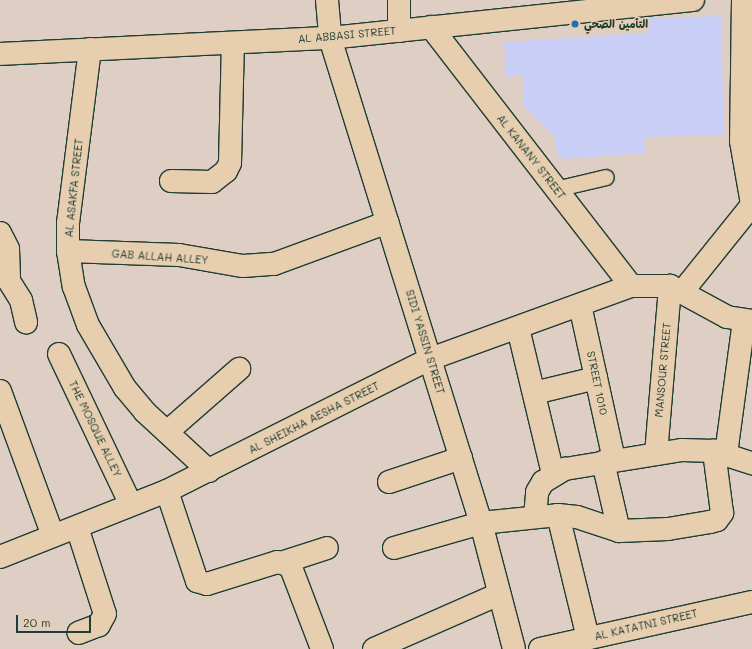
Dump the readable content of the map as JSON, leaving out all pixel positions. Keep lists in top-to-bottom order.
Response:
{
  "streets": {
    "street": [
      "AL ABBASI STREET",
      "AL KANANY STREET",
      "AL ASAKFA STREET",
      "GAB ALLAH ALLEY",
      "SIDI YASSIN STREET",
      "MANSOUR STREET",
      "STREET 1010",
      "AL SHEIKHA AESHA STREET",
      "THE MOSQUE ALLEY",
      "AL KATATNI STREET"
    ]
  },
  "crossings": [
    ["AL ABBASI STREET", "AL KANANY STREET"],
    ["AL ABBASI STREET", "AL ASAKFA STREET"],
    ["AL ABBASI STREET", "SIDI YASSIN STREET"],
    ["AL KANANY STREET", "AL SHEIKHA AESHA STREET"],
    ["AL ASAKFA STREET", "GAB ALLAH ALLEY"],
    ["AL ASAKFA STREET", "AL SHEIKHA AESHA STREET"],
    ["GAB ALLAH ALLEY", "SIDI YASSIN STREET"],
    ["SIDI YASSIN STREET", "AL SHEIKHA AESHA STREET"],
    ["STREET 1010", "AL SHEIKHA AESHA STREET"],
    ["AL SHEIKHA AESHA STREET", "THE MOSQUE ALLEY"]
  ],
  "places": ["التأمين الصحي"],
  "scale_bar": "20 m"
}
